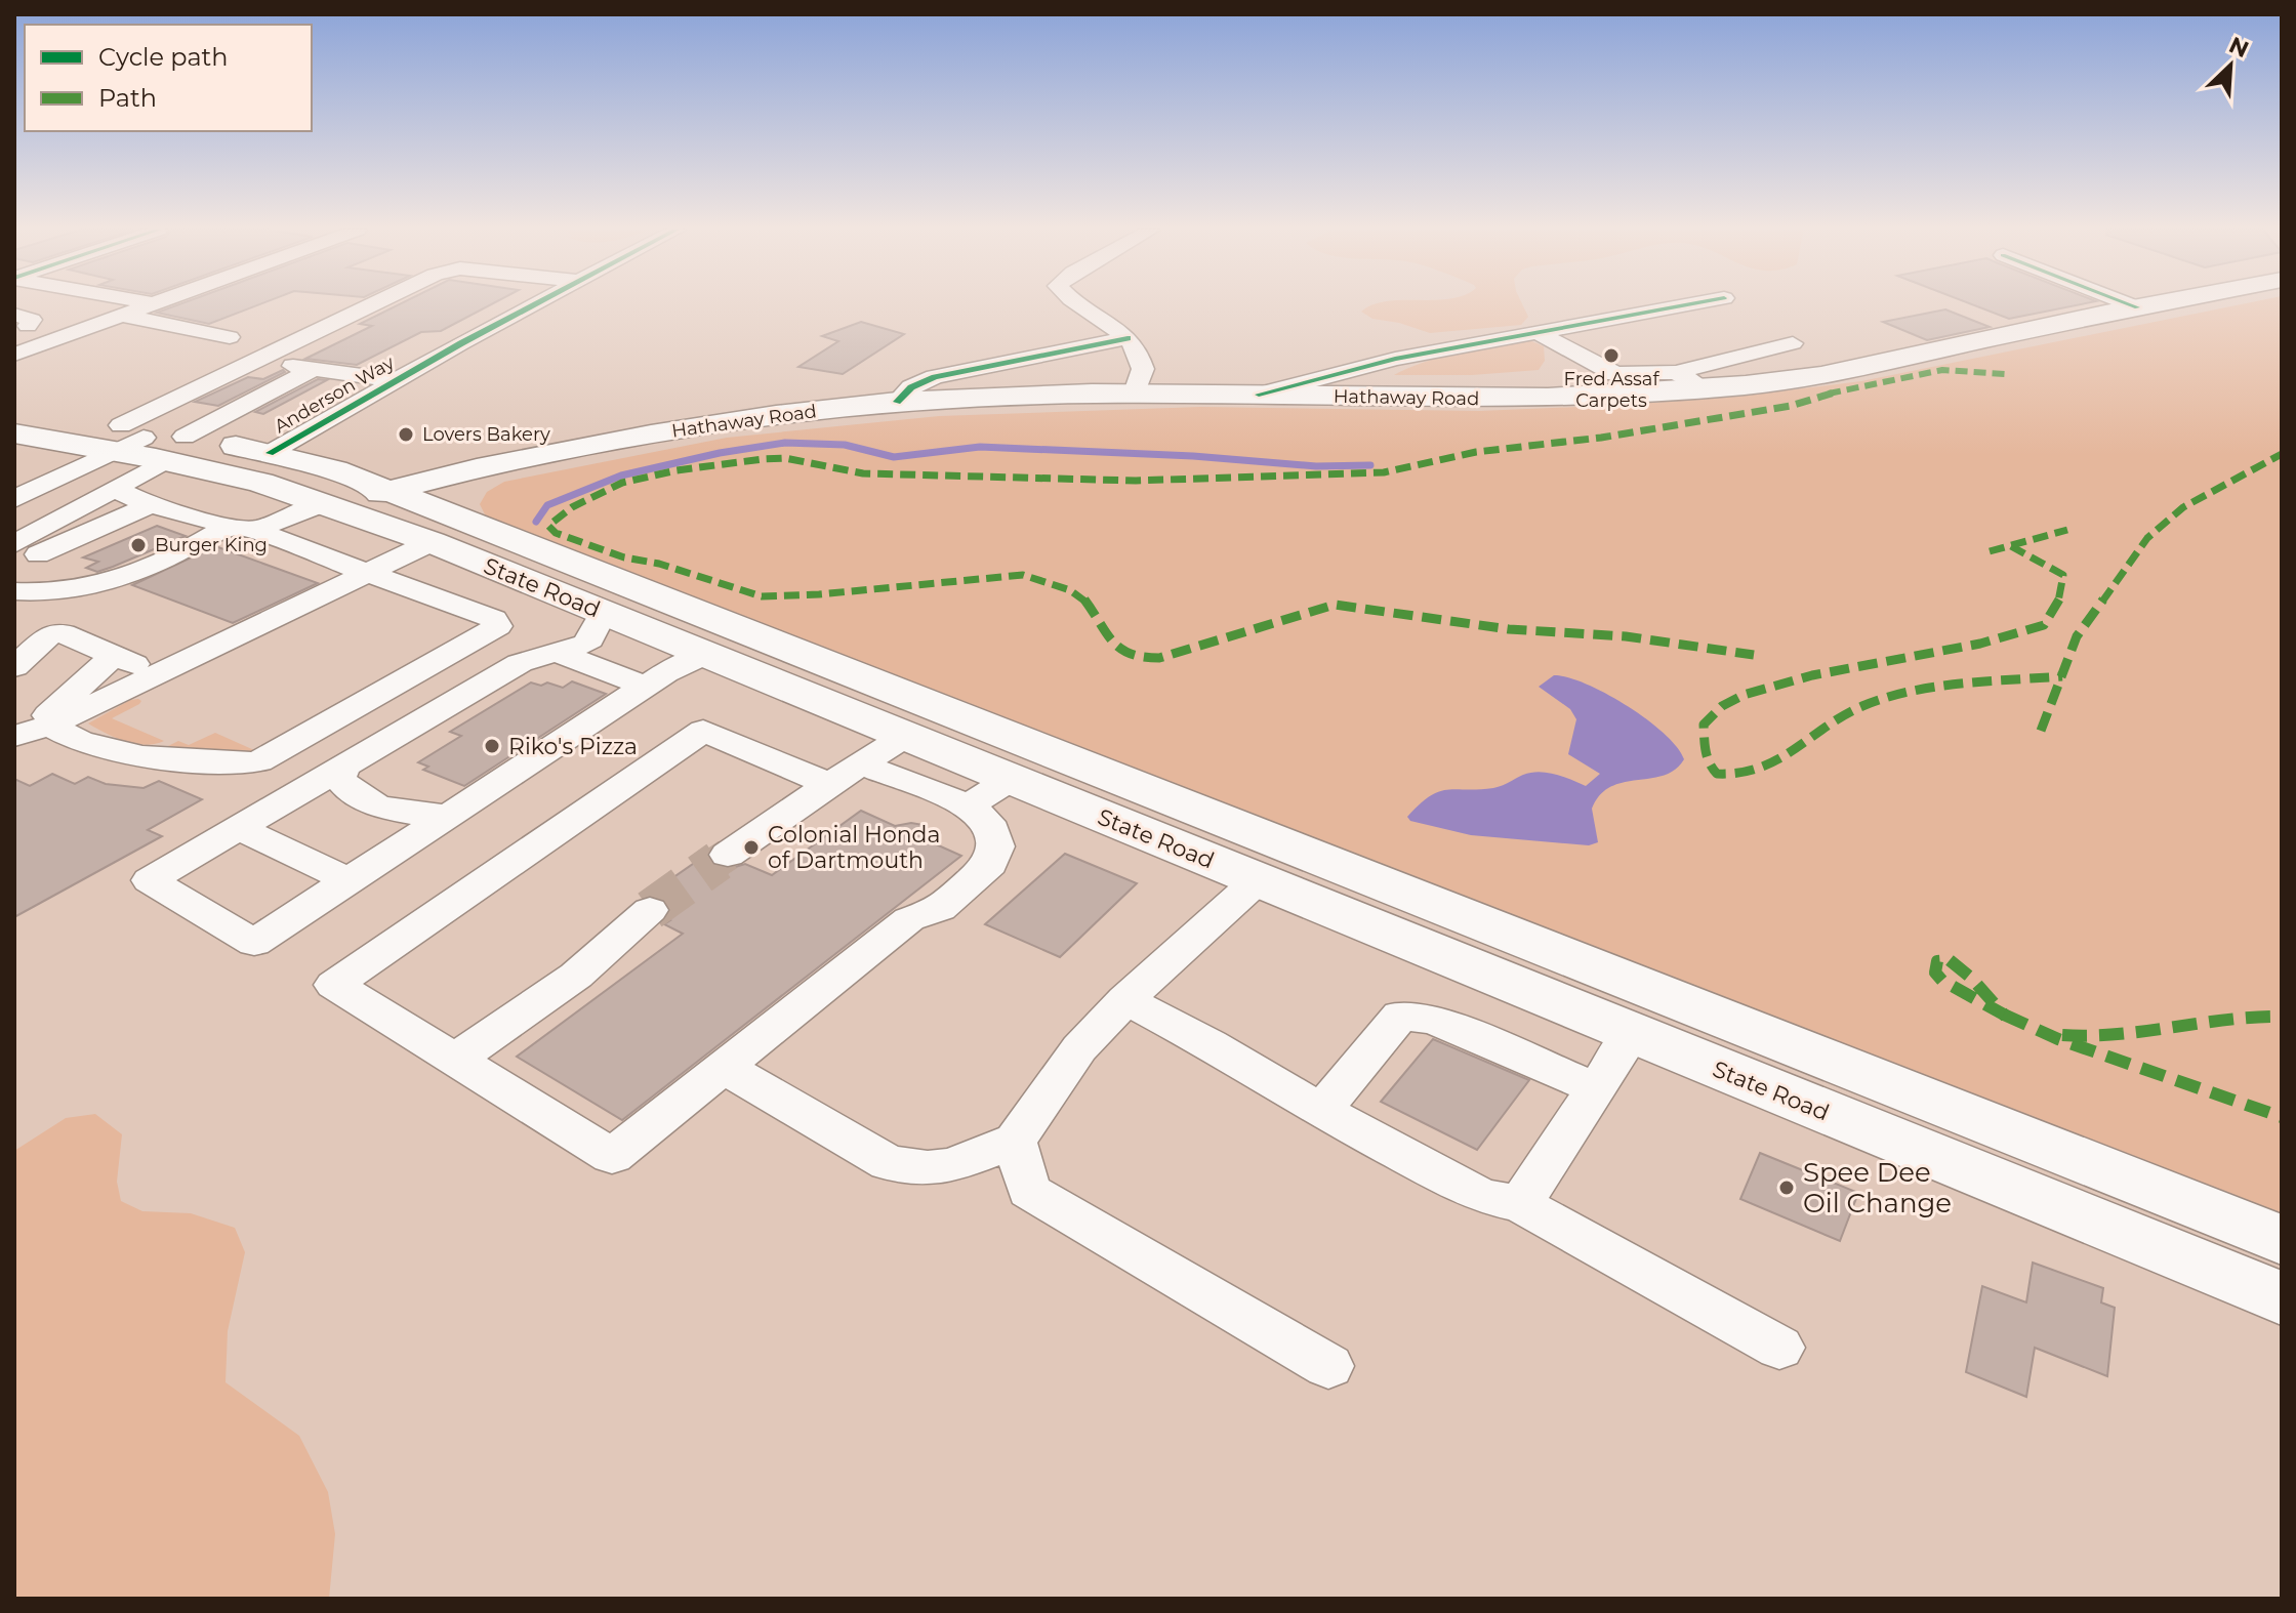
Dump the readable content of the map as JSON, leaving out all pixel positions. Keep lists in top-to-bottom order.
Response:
{
  "streets": {
    "main road": ["Hathaway Road", "State Road"],
    "street": ["Anderson Way"]
  },
  "crossings": [
    ["Anderson Way", "State Road"],
    ["Hathaway Road", "State Road"]
  ],
  "places": [
    "Fred Assaf Carpets",
    "Lovers Bakery",
    "Burger King",
    "Riko's Pizza",
    "Colonial Honda of Dartmouth",
    "Spee Dee Oil Change"
  ],
  "legend": ["Cycle path", "Path"],
  "north": "top right"
}
